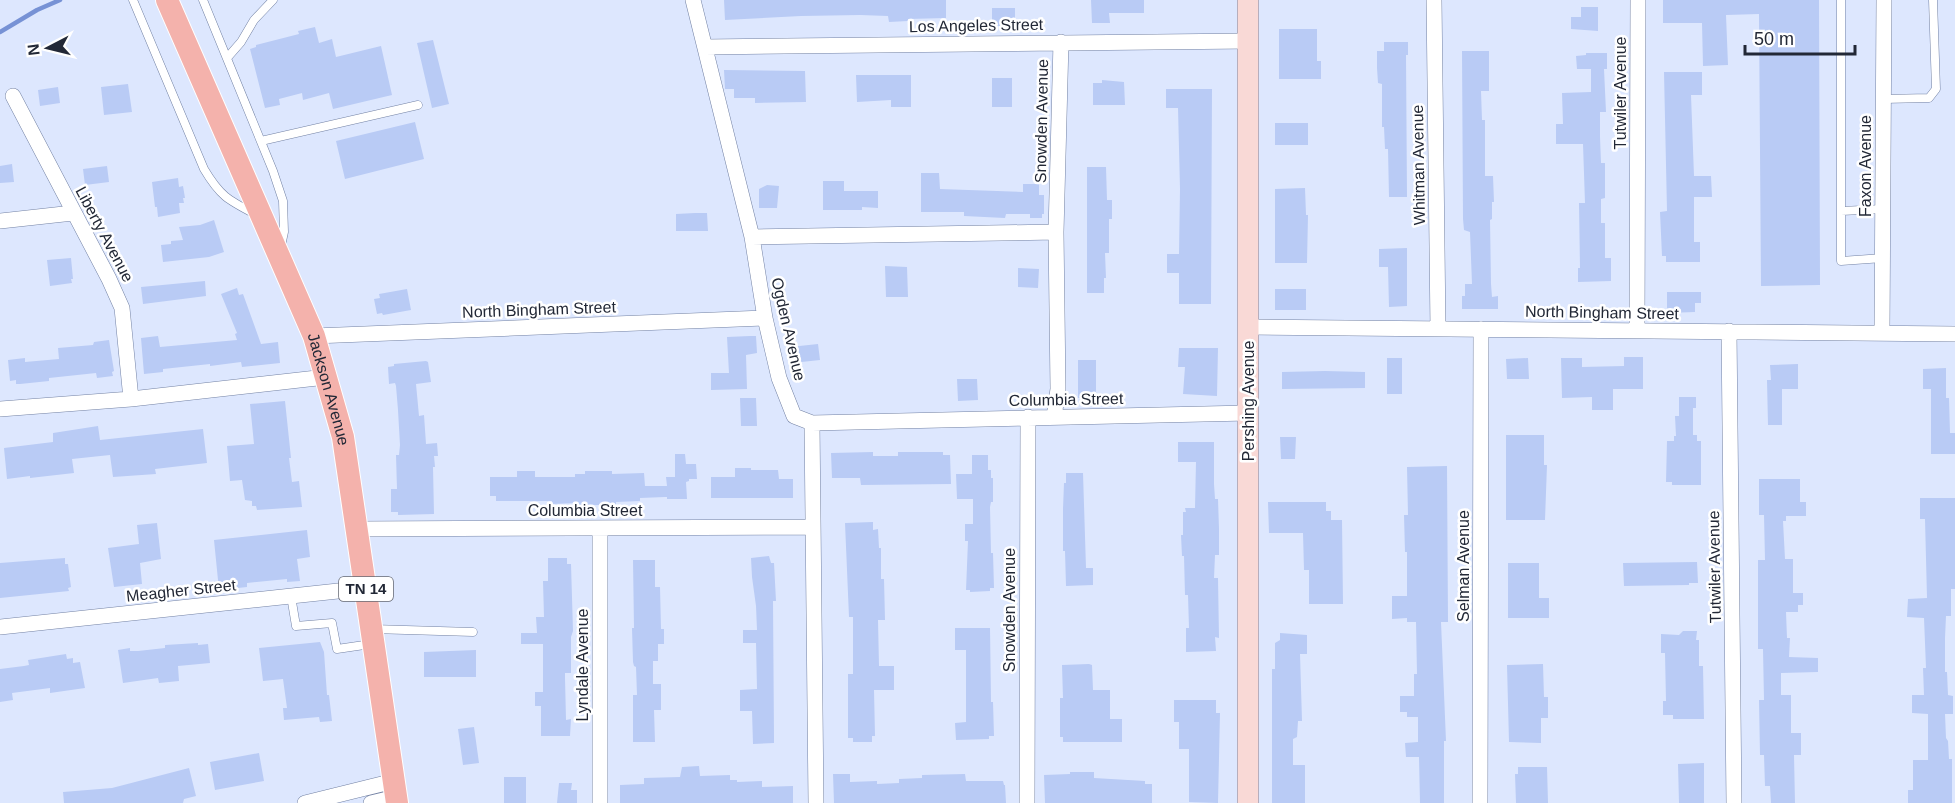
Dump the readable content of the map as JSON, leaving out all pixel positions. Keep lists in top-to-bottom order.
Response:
{
  "streets": {
    "main road": ["Jackson Avenue", "TN 14"],
    "street": [
      "Los Angeles Street",
      "Tutwiler Avenue",
      "Snowden Avenue",
      "Whitman Avenue",
      "Faxon Avenue",
      "Liberty Avenue",
      "North Bingham Street",
      "Ogden Avenue",
      "Columbia Street",
      "Pershing Avenue",
      "Selman Avenue",
      "Meagher Street",
      "Lyndale Avenue"
    ]
  },
  "crossings": [
    ["Los Angeles Street", "Snowden Avenue"],
    ["Los Angeles Street", "Ogden Avenue"],
    ["Los Angeles Street", "Pershing Avenue"],
    ["Tutwiler Avenue", "North Bingham Street"],
    ["Snowden Avenue", "Columbia Street"],
    ["Whitman Avenue", "North Bingham Street"],
    ["Faxon Avenue", "North Bingham Street"],
    ["North Bingham Street", "Ogden Avenue"],
    ["North Bingham Street", "Jackson Avenue"],
    ["North Bingham Street", "Pershing Avenue"],
    ["North Bingham Street", "Selman Avenue"],
    ["Ogden Avenue", "Columbia Street"],
    ["Jackson Avenue", "Columbia Street"],
    ["Jackson Avenue", "Meagher Street"],
    ["Columbia Street", "Pershing Avenue"],
    ["Columbia Street", "Lyndale Avenue"]
  ],
  "scale_bar": "50 m",
  "north": "left"
}
